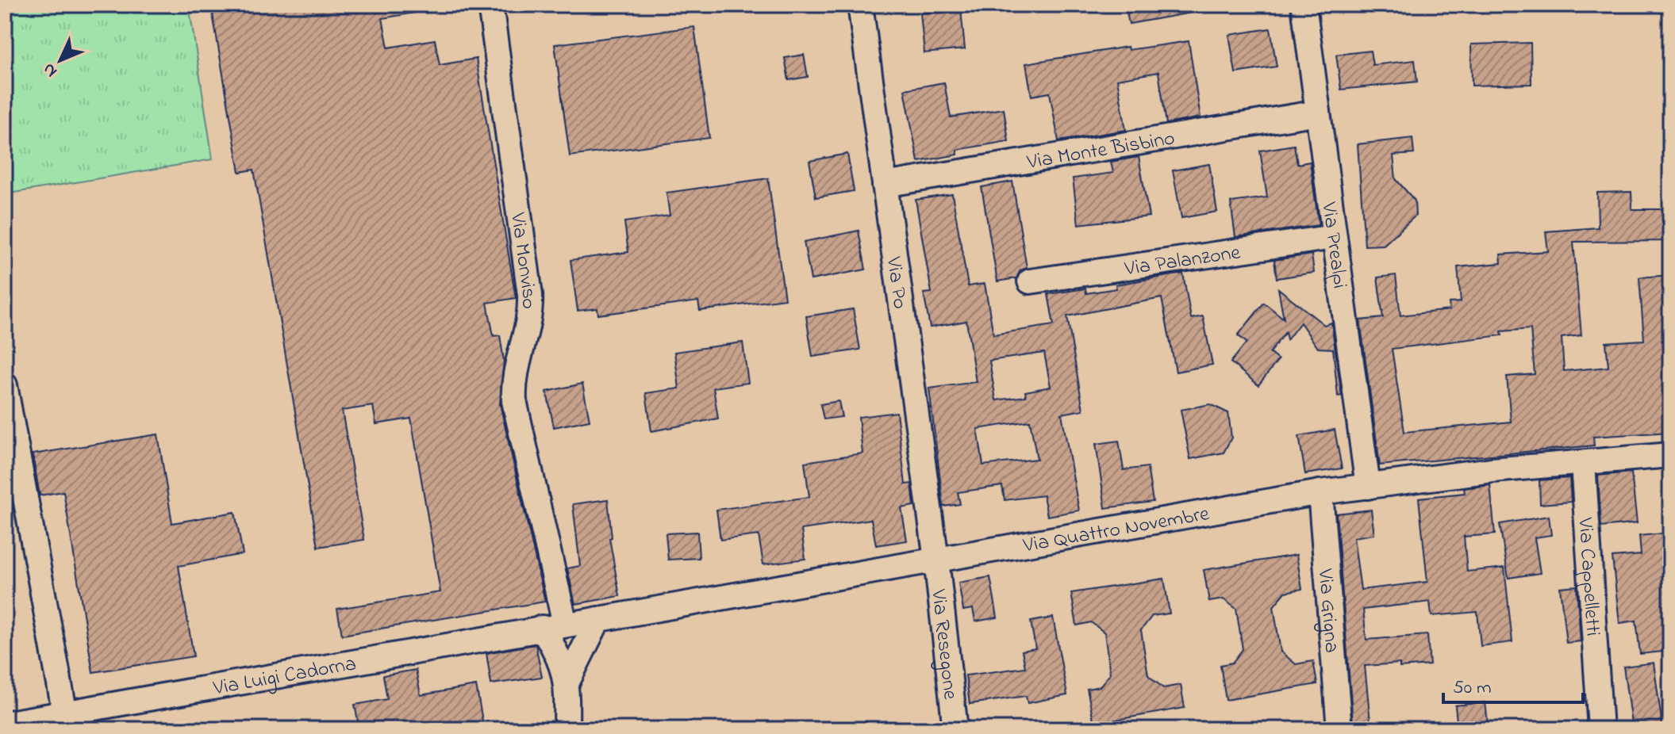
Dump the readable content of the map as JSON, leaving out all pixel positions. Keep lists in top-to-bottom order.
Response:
{
  "streets": {
    "street": [
      "Via Monte Bisbino",
      "Via Prealpi",
      "Via Palanzone",
      "Via Monviso",
      "Via Po",
      "Via Quattro Novembre",
      "Via Cappelletti",
      "Via Grigna",
      "Via Resegone",
      "Via Luigi Cadorna"
    ]
  },
  "crossings": [
    ["Via Monte Bisbino", "Via Prealpi"],
    ["Via Monte Bisbino", "Via Po"],
    ["Via Prealpi", "Via Palanzone"],
    ["Via Prealpi", "Via Quattro Novembre"],
    ["Via Monviso", "Via Quattro Novembre"],
    ["Via Monviso", "Via Luigi Cadorna"],
    ["Via Po", "Via Quattro Novembre"],
    ["Via Po", "Via Resegone"],
    ["Via Quattro Novembre", "Via Cappelletti"],
    ["Via Quattro Novembre", "Via Grigna"],
    ["Via Quattro Novembre", "Via Resegone"],
    ["Via Quattro Novembre", "Via Luigi Cadorna"]
  ],
  "scale_bar": "50 m",
  "north": "bottom left"
}
